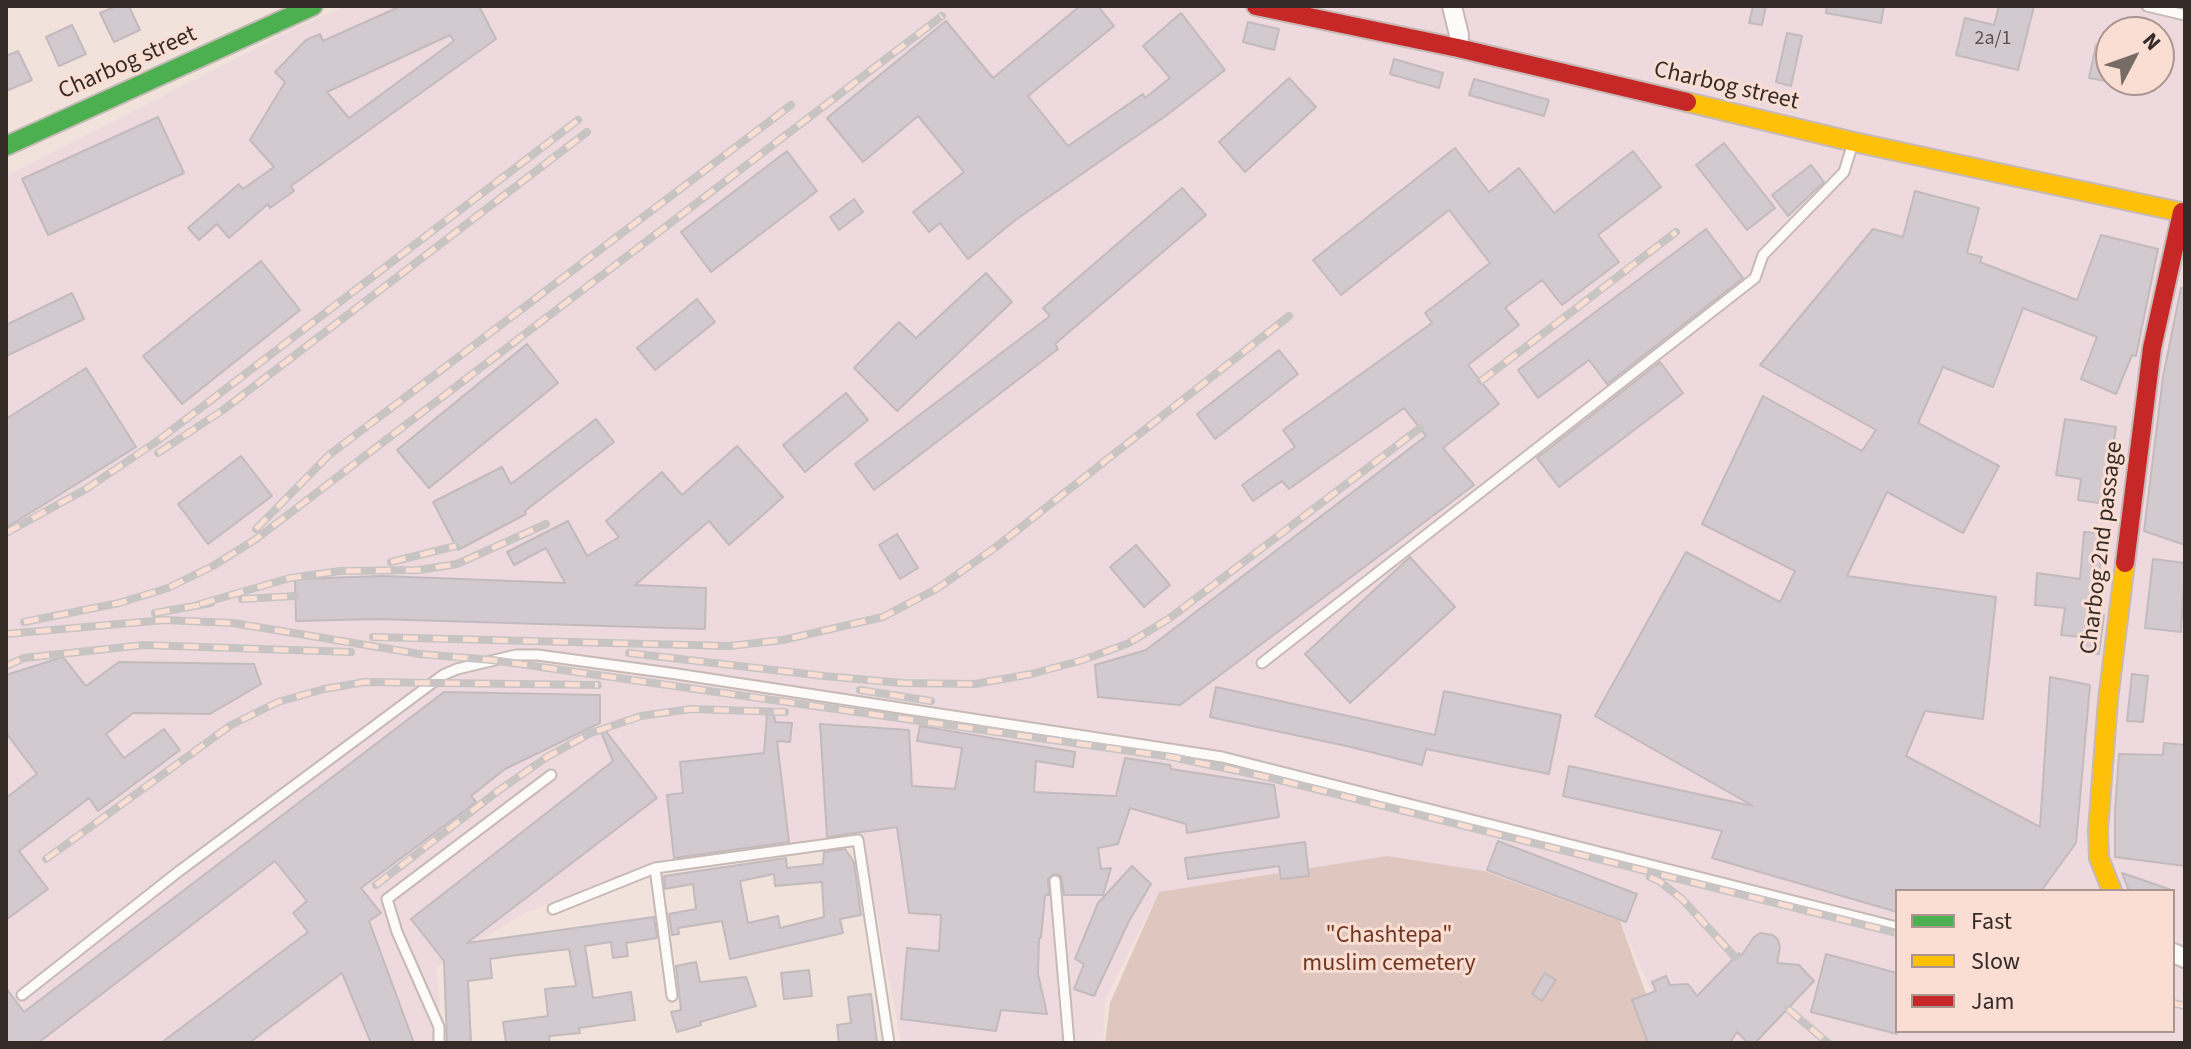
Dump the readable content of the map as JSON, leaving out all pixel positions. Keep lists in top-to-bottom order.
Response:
{
  "streets": {
    "street": ["Charbog street", "Charbog 2nd passage"]
  },
  "crossings": [
    ["Charbog street", "Charbog 2nd passage"]
  ],
  "parks": ["\"Chashtepa\" muslim cemetery"],
  "house_numbers": ["2a/1"],
  "legend": ["Fast", "Slow", "Jam"],
  "north": "top right"
}
